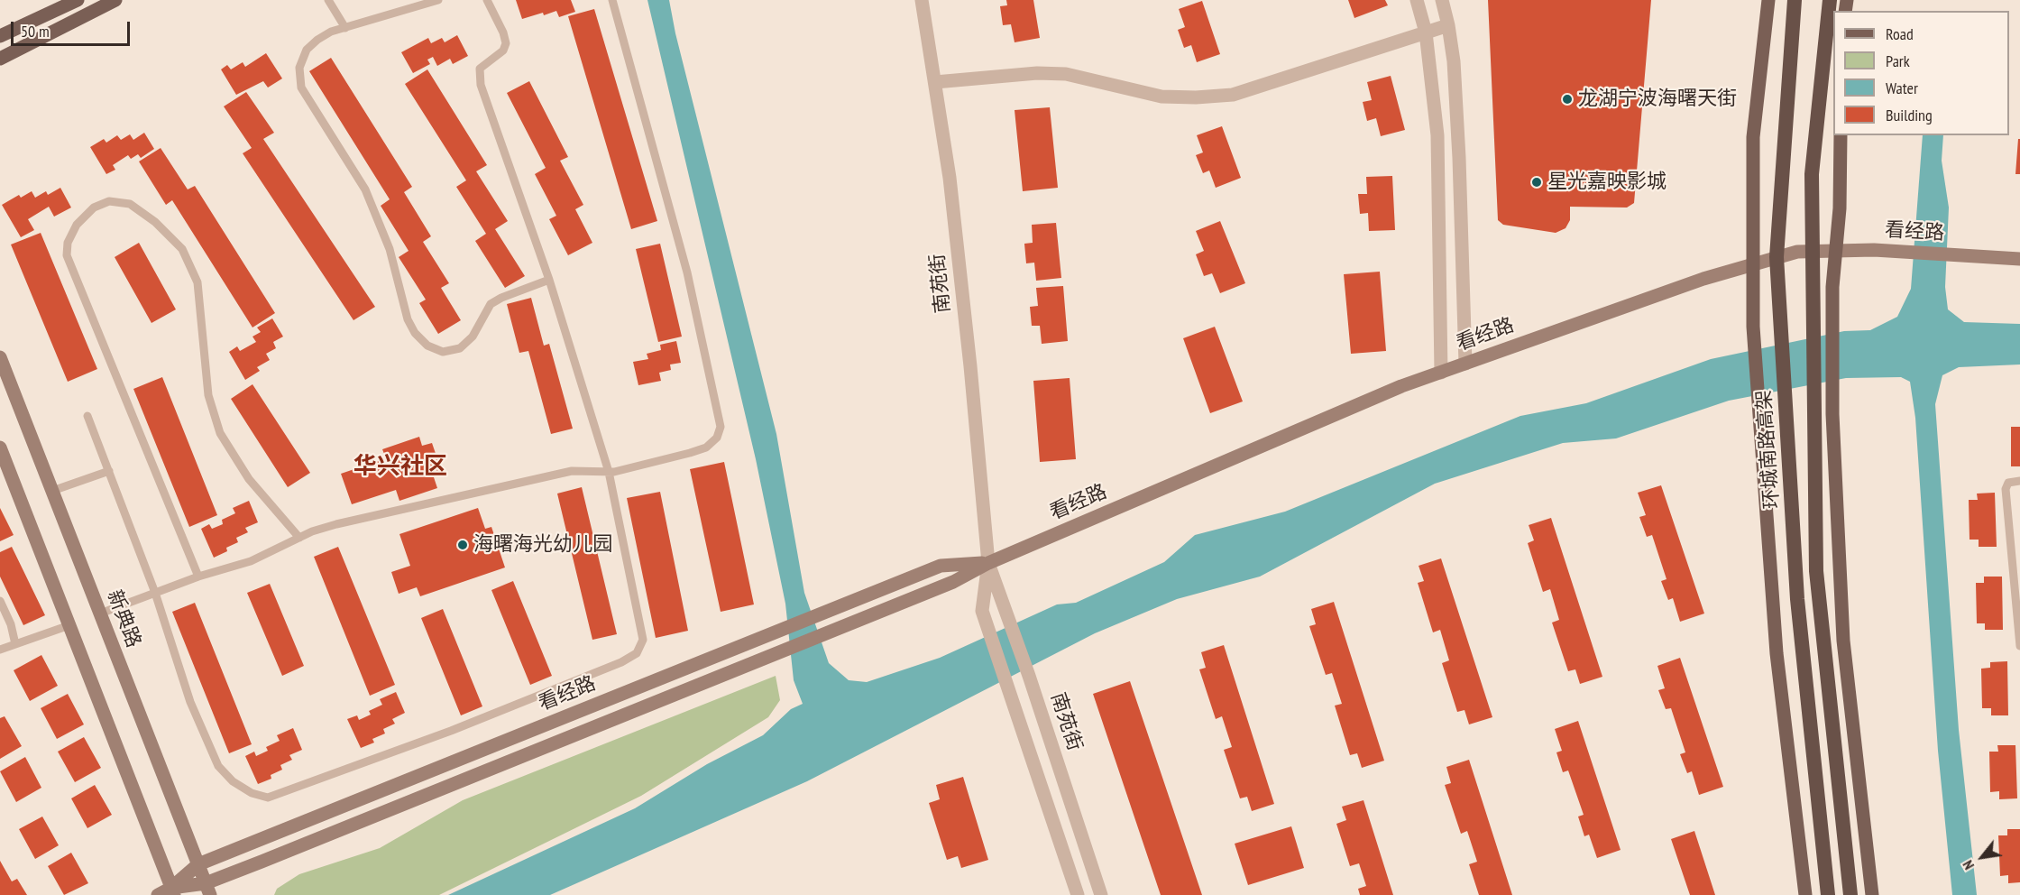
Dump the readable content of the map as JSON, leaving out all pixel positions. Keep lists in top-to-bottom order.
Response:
{
  "streets": {
    "highway": ["环城南路高架"],
    "main road": ["看经路", "新典路"],
    "street": ["南苑街"]
  },
  "crossings": [
    ["看经路", "南苑街"],
    ["看经路", "新典路"]
  ],
  "districts": ["华兴社区"],
  "places": ["龙湖宁波海曙天街", "星光嘉映影城", "海曙海光幼儿园"],
  "legend": [
    "Road",
    "Park",
    "Water",
    "Building"
  ],
  "scale_bar": "50 m",
  "north": "bottom left"
}
